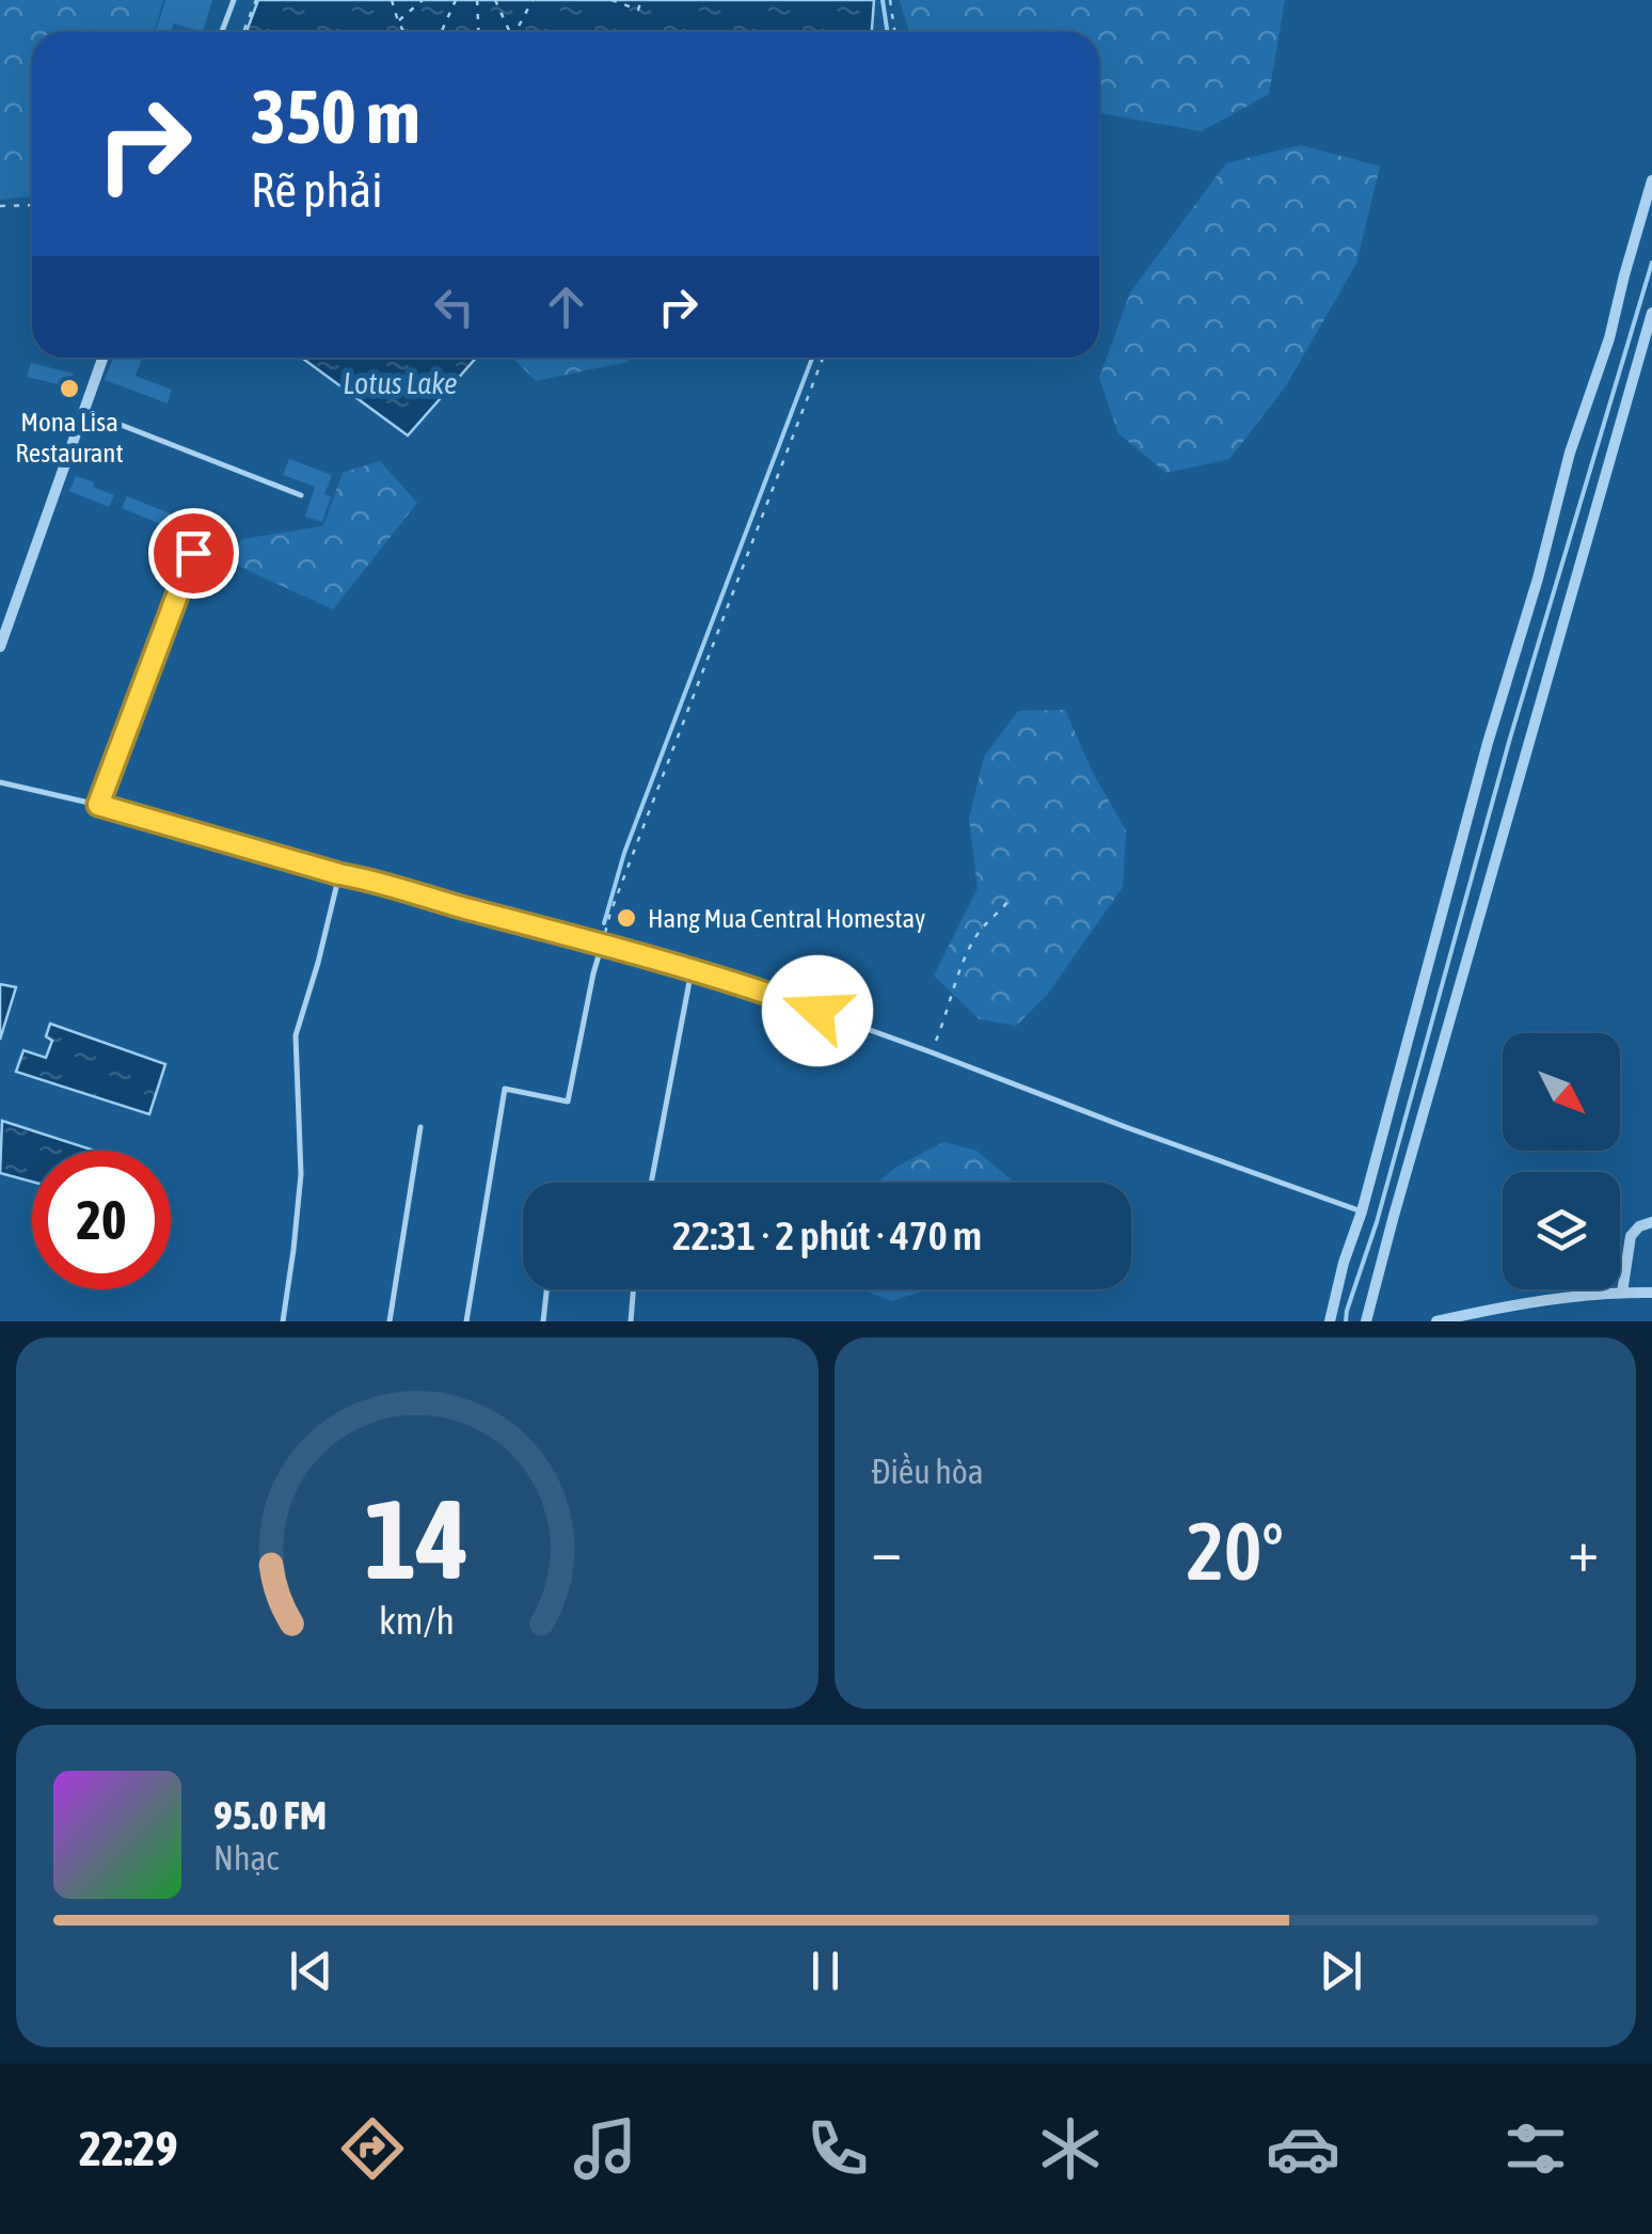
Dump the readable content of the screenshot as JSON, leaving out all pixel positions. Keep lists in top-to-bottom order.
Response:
{
  "water": ["Lotus Lake"],
  "places": ["Mona Lisa Restaurant", "Hang Mua Central Homestay"],
  "north": "bottom right",
  "page": {
    "turn": ["350 m", "Rẽ phải"],
    "limit": "20",
    "trip": "22:31 · 2 phút · 470 m",
    "tile": "Điều hòa",
    "heat": ["−", "20°", "+"],
    "song": ["95.0 FM", "Nhạc"],
    "tabs": "22:29",
    "gauge": ["14", "km/h"]
  }
}
